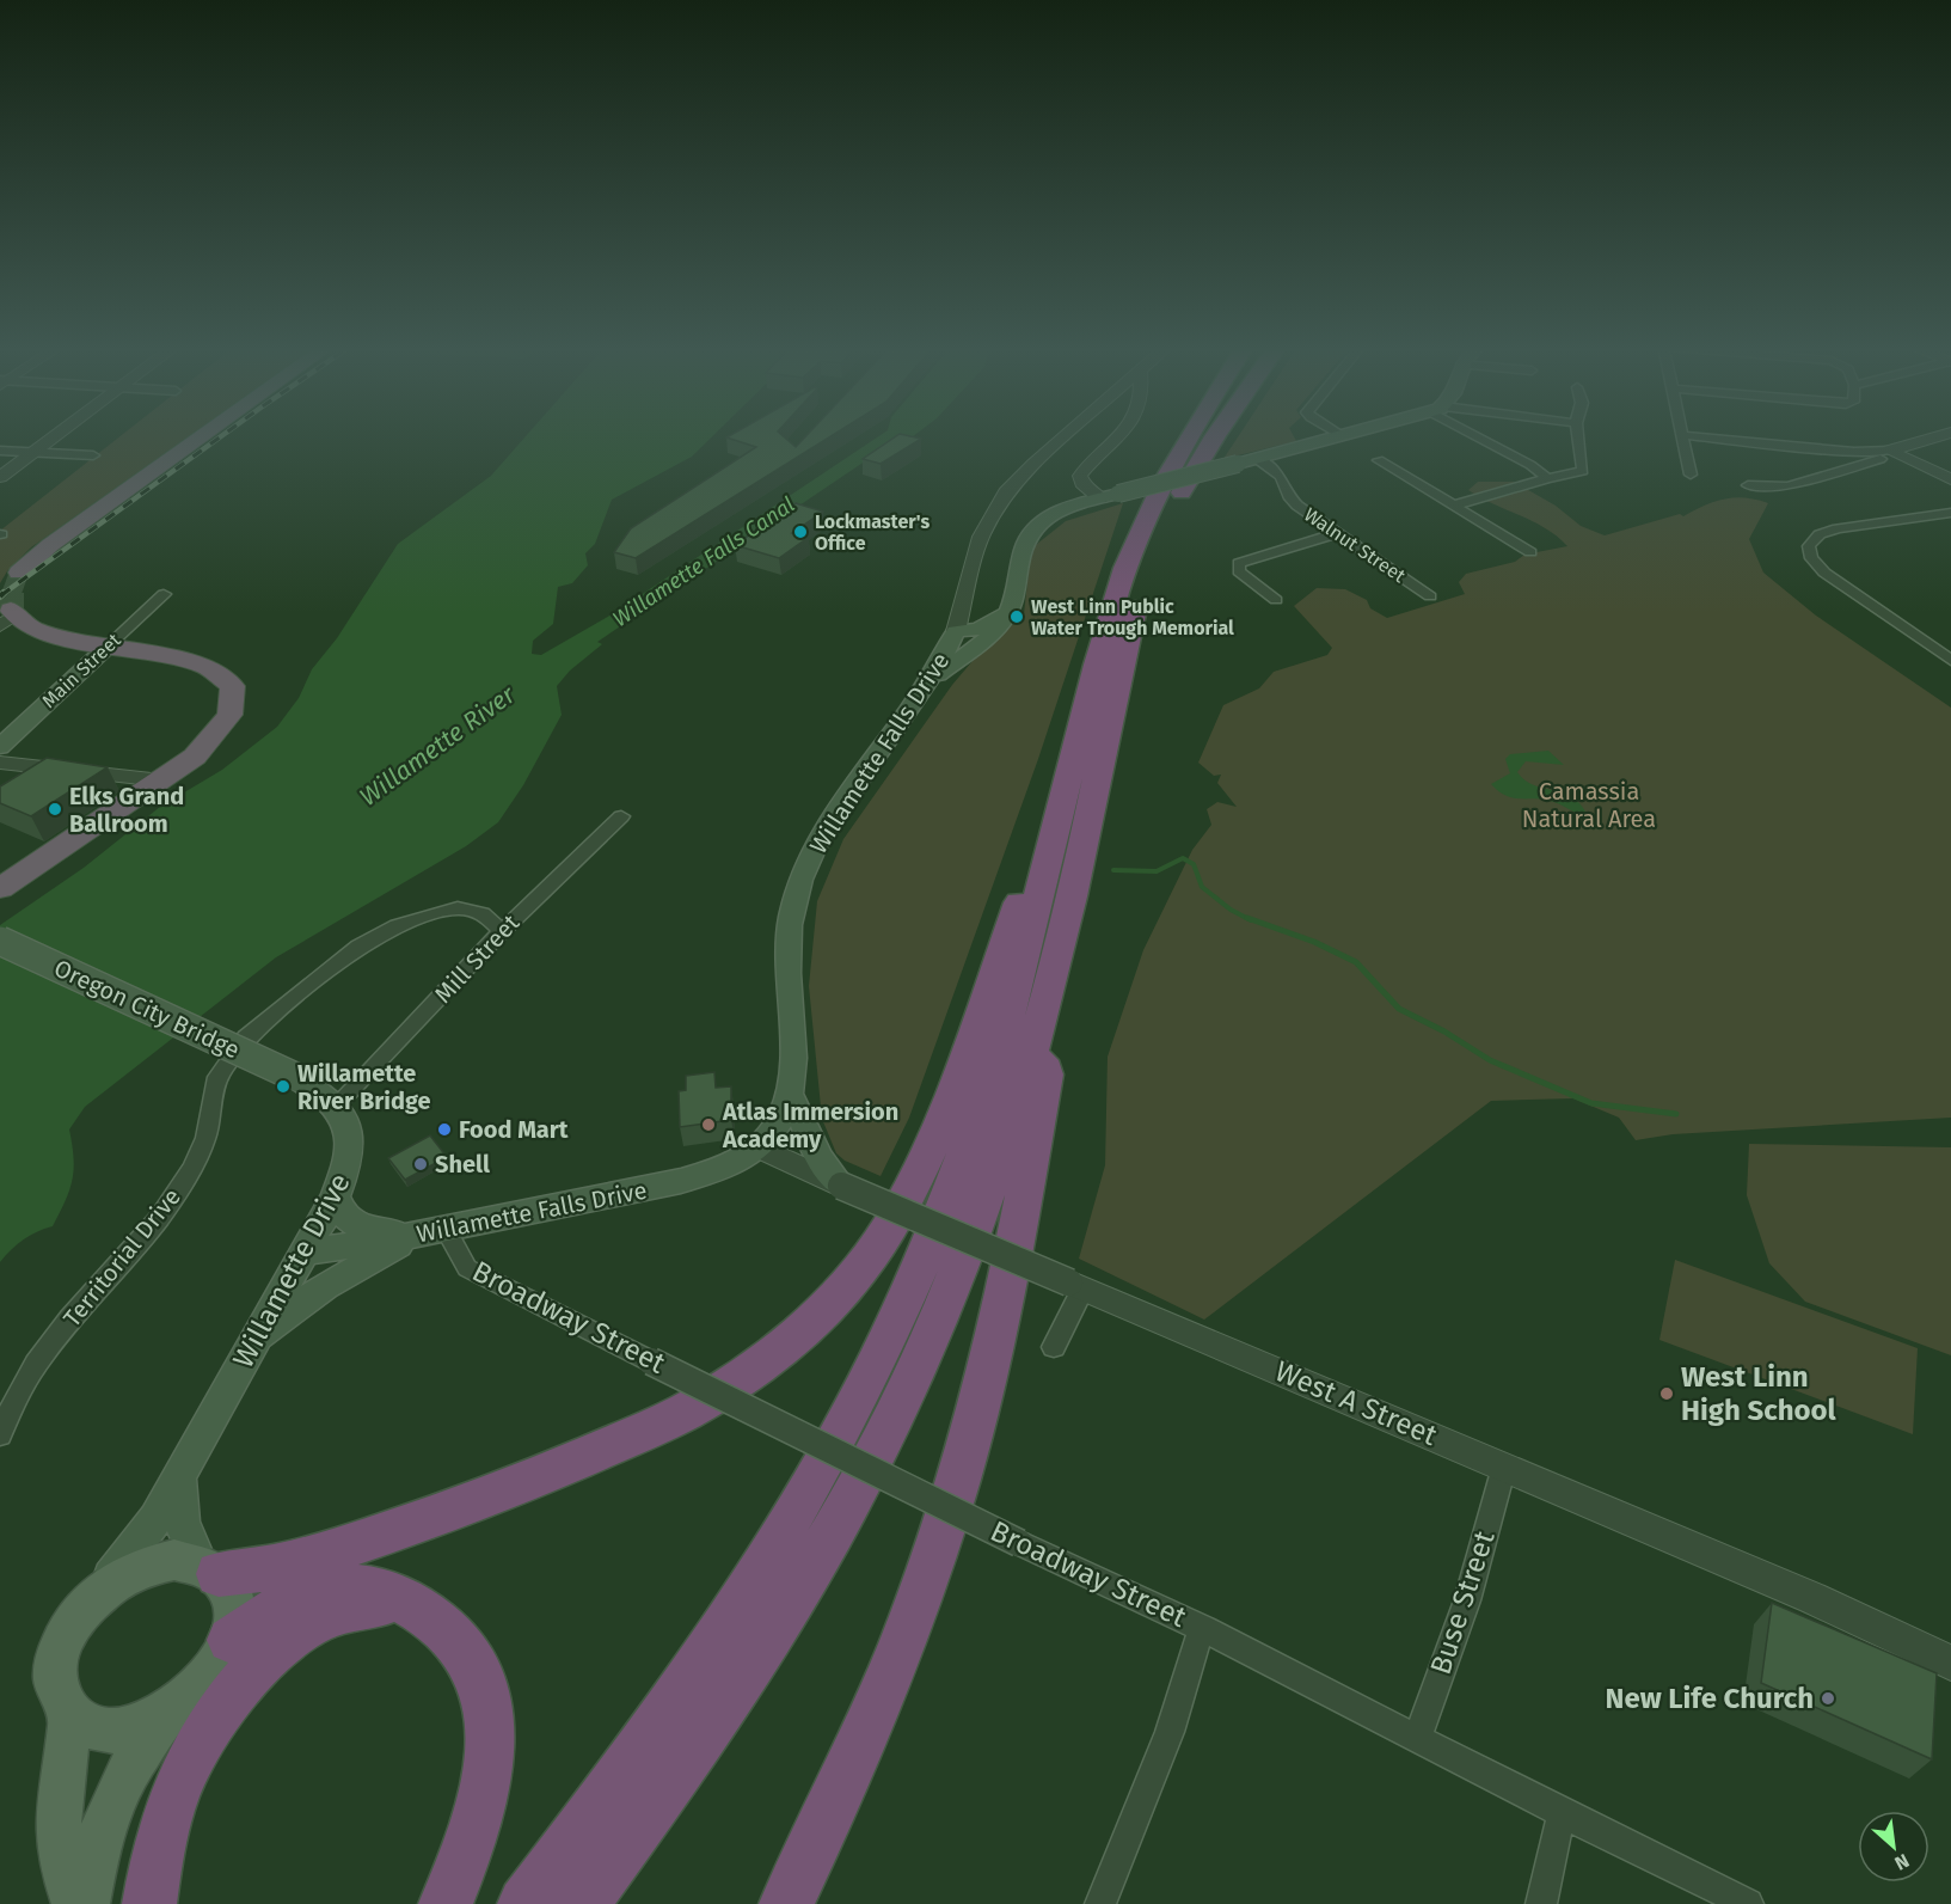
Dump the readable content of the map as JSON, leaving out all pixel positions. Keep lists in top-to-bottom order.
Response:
{
  "streets": {
    "main road": [
      "Main Street",
      "Willamette Falls Drive",
      "Oregon City Bridge",
      "Willamette Drive"
    ],
    "street": [
      "Walnut Street",
      "Mill Street",
      "Territorial Drive",
      "Broadway Street",
      "West A Street",
      "Buse Street"
    ]
  },
  "crossings": [
    ["Willamette Falls Drive", "Willamette Drive"],
    ["Willamette Falls Drive", "Broadway Street"],
    ["Willamette Falls Drive", "West A Street"],
    ["Mill Street", "Oregon City Bridge"],
    ["Mill Street", "Territorial Drive"],
    ["Mill Street", "Willamette Drive"],
    ["Oregon City Bridge", "Willamette Drive"],
    ["Broadway Street", "Buse Street"],
    ["West A Street", "Buse Street"]
  ],
  "water": ["Willamette Falls Canal", "Willamette River"],
  "parks": ["Camassia Natural Area"],
  "places": [
    "Lockmaster's Office",
    "West Linn Public Water Trough Memorial",
    "Elks Grand Ballroom",
    "Willamette River Bridge",
    "Atlas Immersion Academy",
    "Food Mart",
    "Shell",
    "West Linn High School",
    "New Life Church"
  ],
  "north": "bottom right"
}
